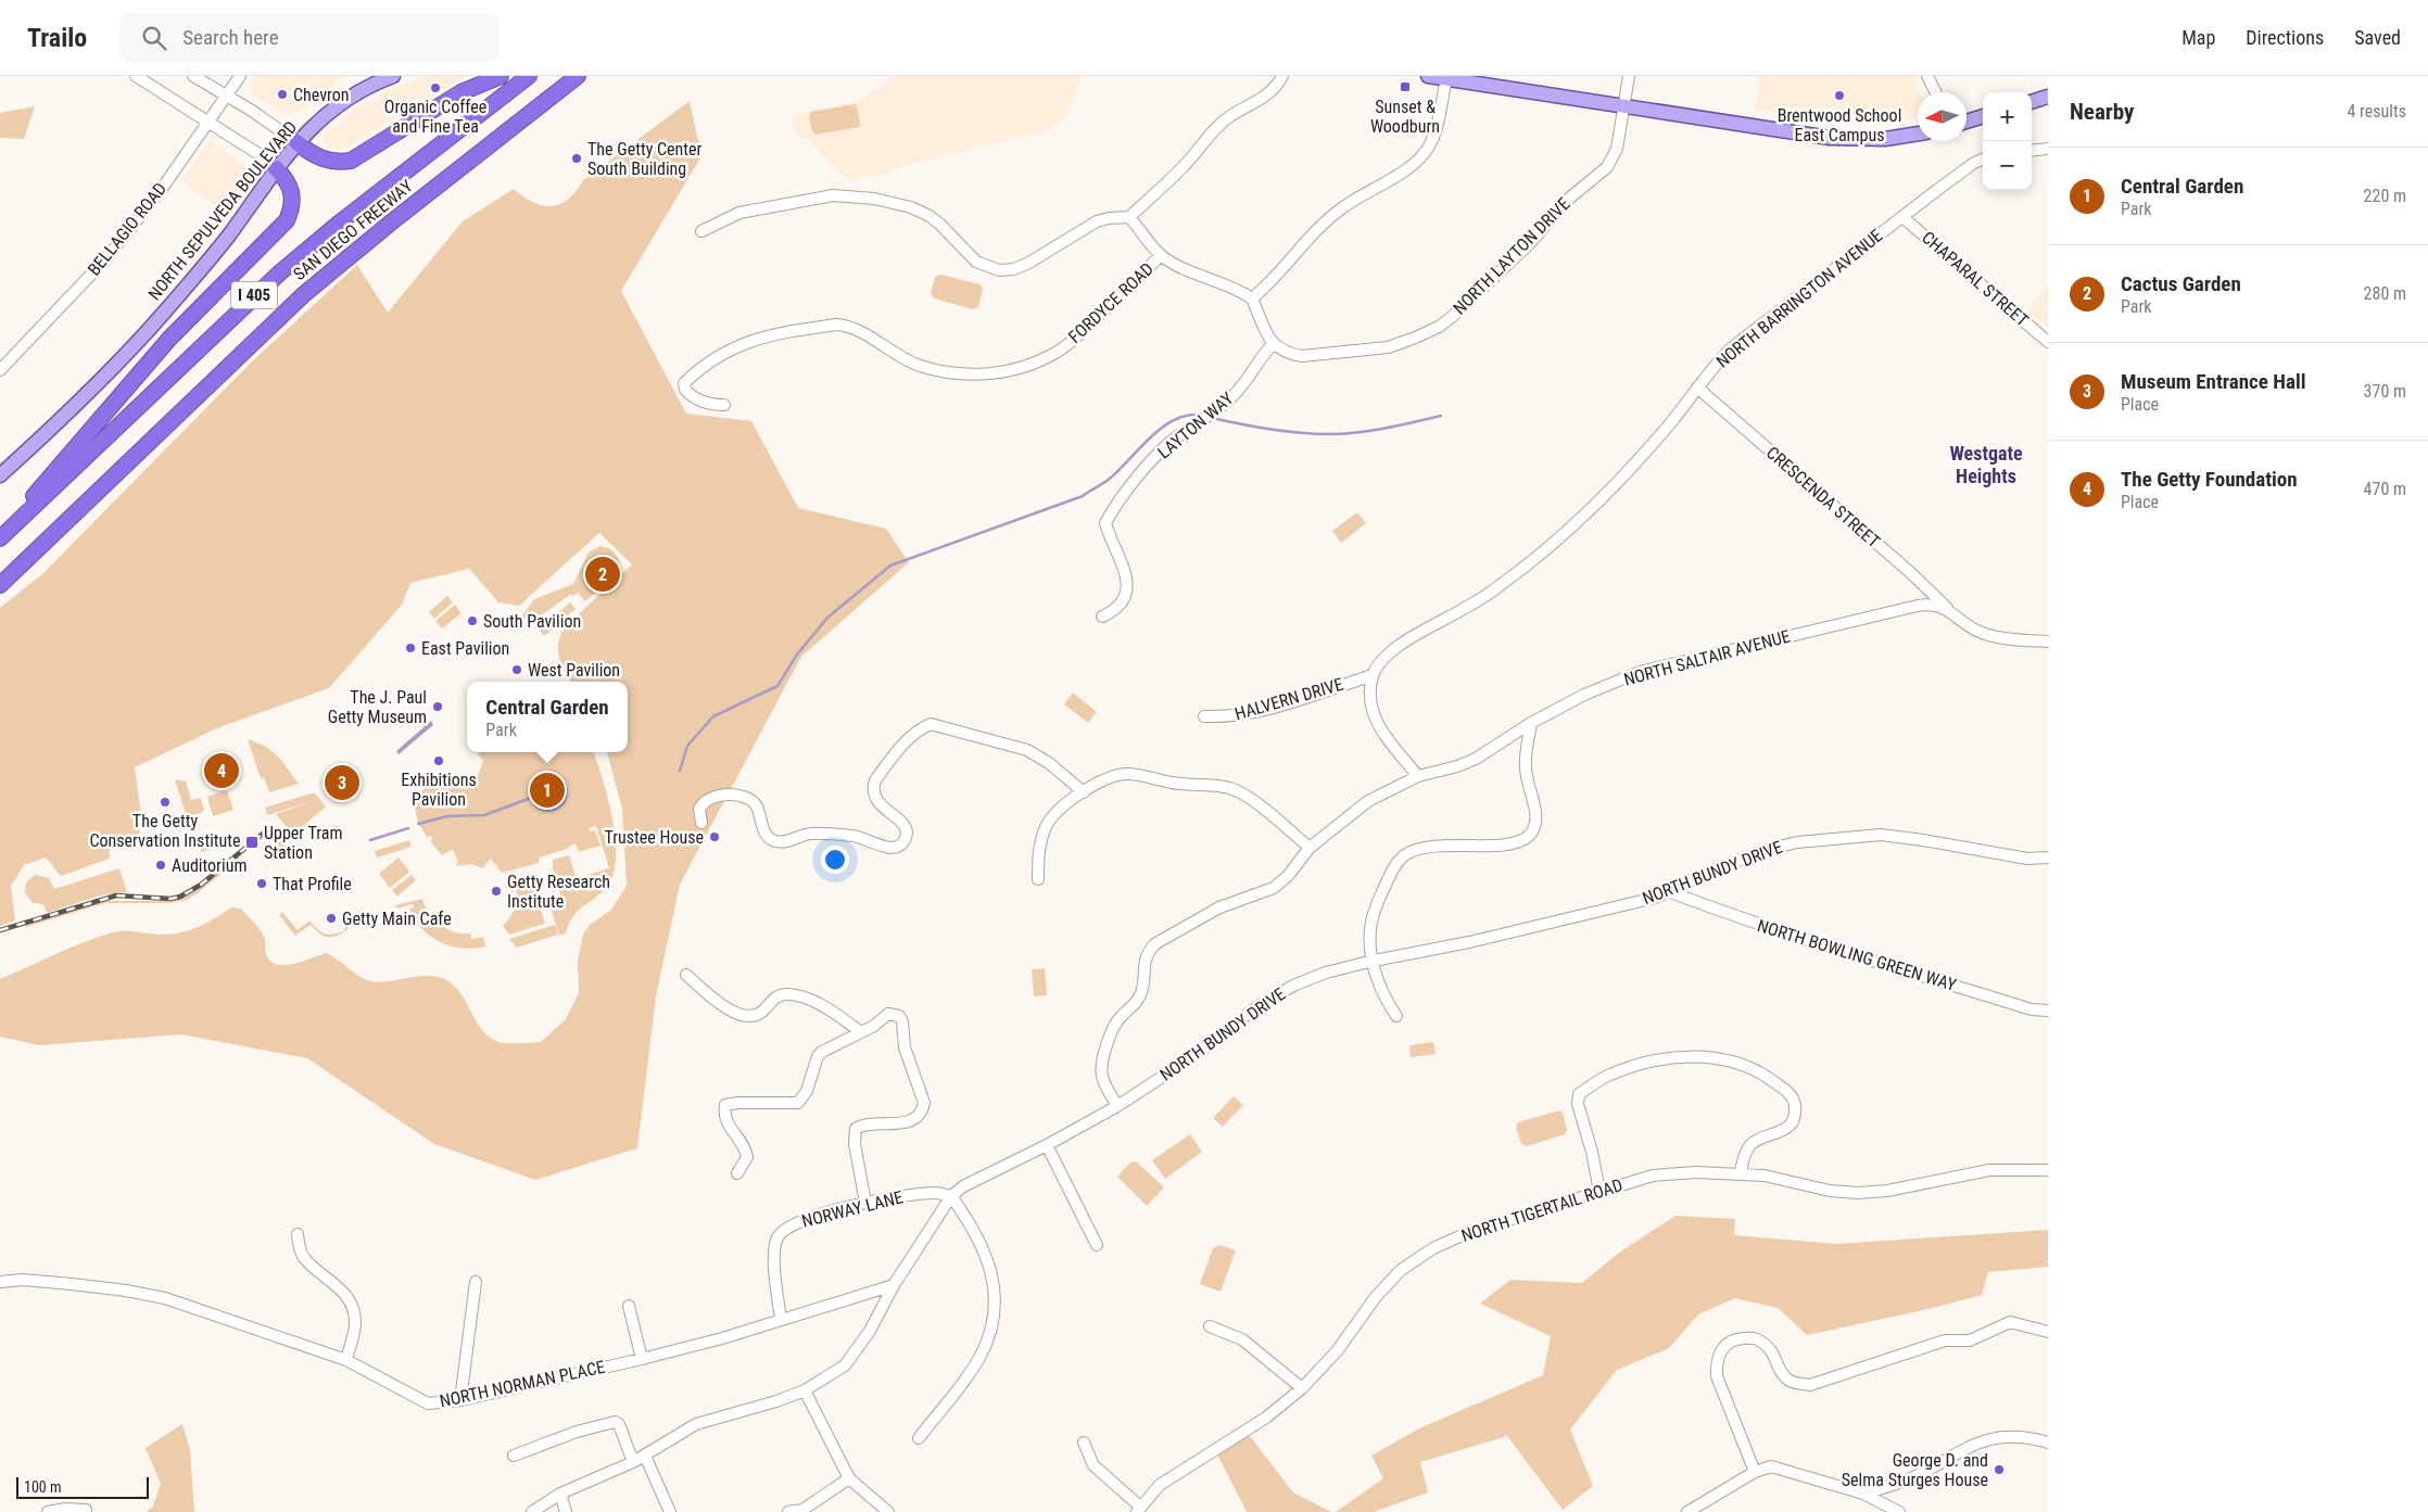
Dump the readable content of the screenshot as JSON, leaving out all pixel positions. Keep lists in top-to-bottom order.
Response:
{
  "streets": {
    "highway": ["SAN DIEGO FREEWAY", "I 405"],
    "main road": ["NORTH SEPULVEDA BOULEVARD"],
    "street": [
      "BELLAGIO ROAD",
      "NORTH LAYTON DRIVE",
      "CHAPARAL STREET",
      "NORTH BARRINGTON AVENUE",
      "FORDYCE ROAD",
      "LAYTON WAY",
      "CRESCENDA STREET",
      "NORTH SALTAIR AVENUE",
      "HALVERN DRIVE",
      "NORTH BUNDY DRIVE",
      "NORTH BOWLING GREEN WAY",
      "NORWAY LANE",
      "NORTH TIGERTAIL ROAD",
      "NORTH NORMAN PLACE"
    ]
  },
  "crossings": [
    ["NORTH LAYTON DRIVE", "LAYTON WAY"],
    ["CHAPARAL STREET", "NORTH BARRINGTON AVENUE"],
    ["NORTH BARRINGTON AVENUE", "CRESCENDA STREET"],
    ["NORTH BARRINGTON AVENUE", "HALVERN DRIVE"],
    ["CRESCENDA STREET", "NORTH SALTAIR AVENUE"],
    ["NORTH SALTAIR AVENUE", "NORTH BUNDY DRIVE"],
    ["NORTH BUNDY DRIVE", "NORTH BOWLING GREEN WAY"],
    ["NORTH BUNDY DRIVE", "NORWAY LANE"],
    ["NORTH BUNDY DRIVE", "NORTH NORMAN PLACE"],
    ["NORWAY LANE", "NORTH NORMAN PLACE"]
  ],
  "districts": ["Westgate Heights"],
  "places": {
    "transit": ["Sunset & Woodburn", "Upper Tram Station"],
    "other": [
      "Organic Coffee and Fine Tea",
      "Chevron",
      "Brentwood School East Campus",
      "The Getty Center South Building",
      "South Pavilion",
      "East Pavilion",
      "West Pavilion",
      "The J. Paul Getty Museum",
      "Exhibitions Pavilion",
      "The Getty Conservation Institute",
      "Trustee House",
      "Auditorium",
      "That Profile",
      "Getty Research Institute",
      "Getty Main Cafe",
      "George D. and Selma Sturges House"
    ]
  },
  "scale_bar": "100 m",
  "north": "left",
  "page": {
    "header": "Trailo",
    "search": "Search here",
    "nav": ["Map", "Directions", "Saved"],
    "heading": ["Nearby", "4 results"],
    "map_buttons": ["+", "−"],
    "list": [
      {
        "mark": "1",
        "name": "Central Garden",
        "note": "Park",
        "value": "220 m"
      },
      {
        "mark": "2",
        "name": "Cactus Garden",
        "note": "Park",
        "value": "280 m"
      },
      {
        "mark": "3",
        "name": "Museum Entrance Hall",
        "note": "Place",
        "value": "370 m"
      },
      {
        "mark": "4",
        "name": "The Getty Foundation",
        "note": "Place",
        "value": "470 m"
      }
    ],
    "pins": [
      "2",
      "4",
      "3",
      "1"
    ],
    "popup": ["Central Garden", "Park"],
    "scale": "100 m"
  }
}
